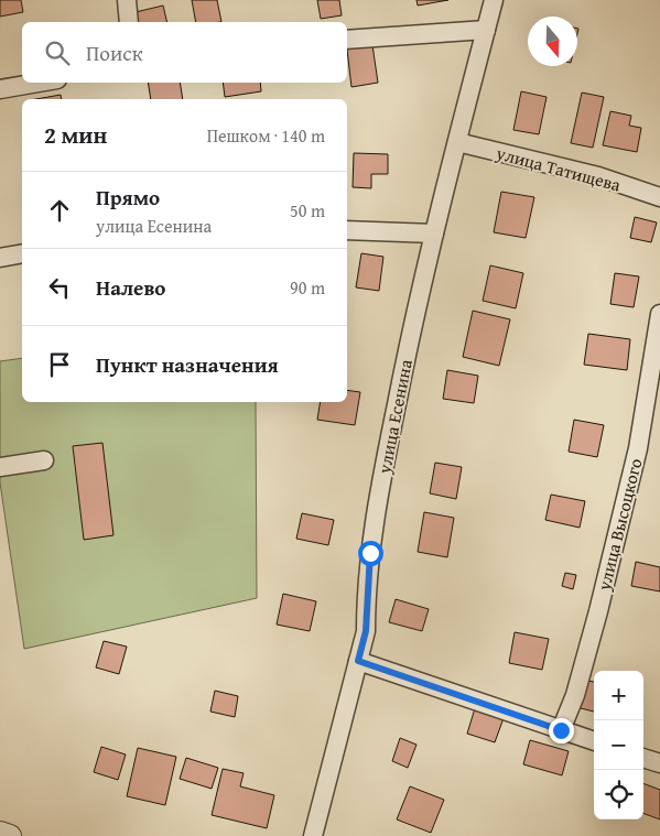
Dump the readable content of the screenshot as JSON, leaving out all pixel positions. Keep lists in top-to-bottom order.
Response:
{
  "streets": {
    "street": ["улица Татищева", "улица Есенина", "улица Высоцкого"]
  },
  "crossings": [
    ["улица Татищева", "улица Есенина"]
  ],
  "north": "bottom",
  "page": {
    "search": "Поиск",
    "heading": ["2 мин", "Пешком · 140 m"],
    "list": [
      ["Прямо", "улица Есенина", "50 m"],
      ["Налево", "90 m"],
      "Пункт назначения"
    ],
    "map_buttons": ["+", "−"]
  }
}
